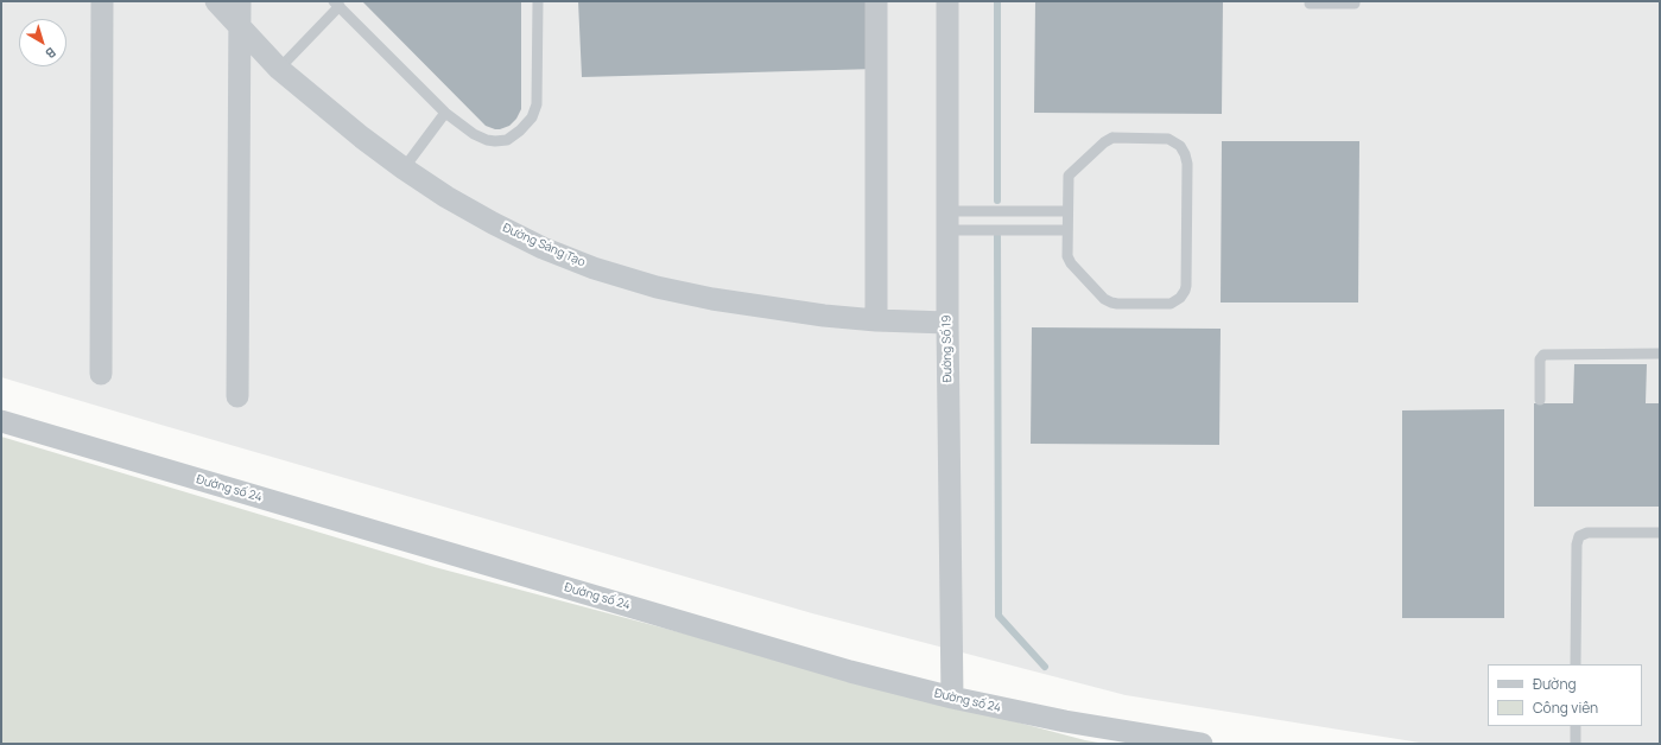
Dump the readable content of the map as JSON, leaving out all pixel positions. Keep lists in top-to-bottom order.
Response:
{
  "streets": {
    "street": ["Đường Sáng Tạo", "Đường Số 19", "Đường số 24"]
  },
  "crossings": [
    ["Đường Sáng Tạo", "Đường Số 19"],
    ["Đường Số 19", "Đường số 24"]
  ],
  "legend": ["Đường", "Công viên"],
  "north": "bottom right"
}
